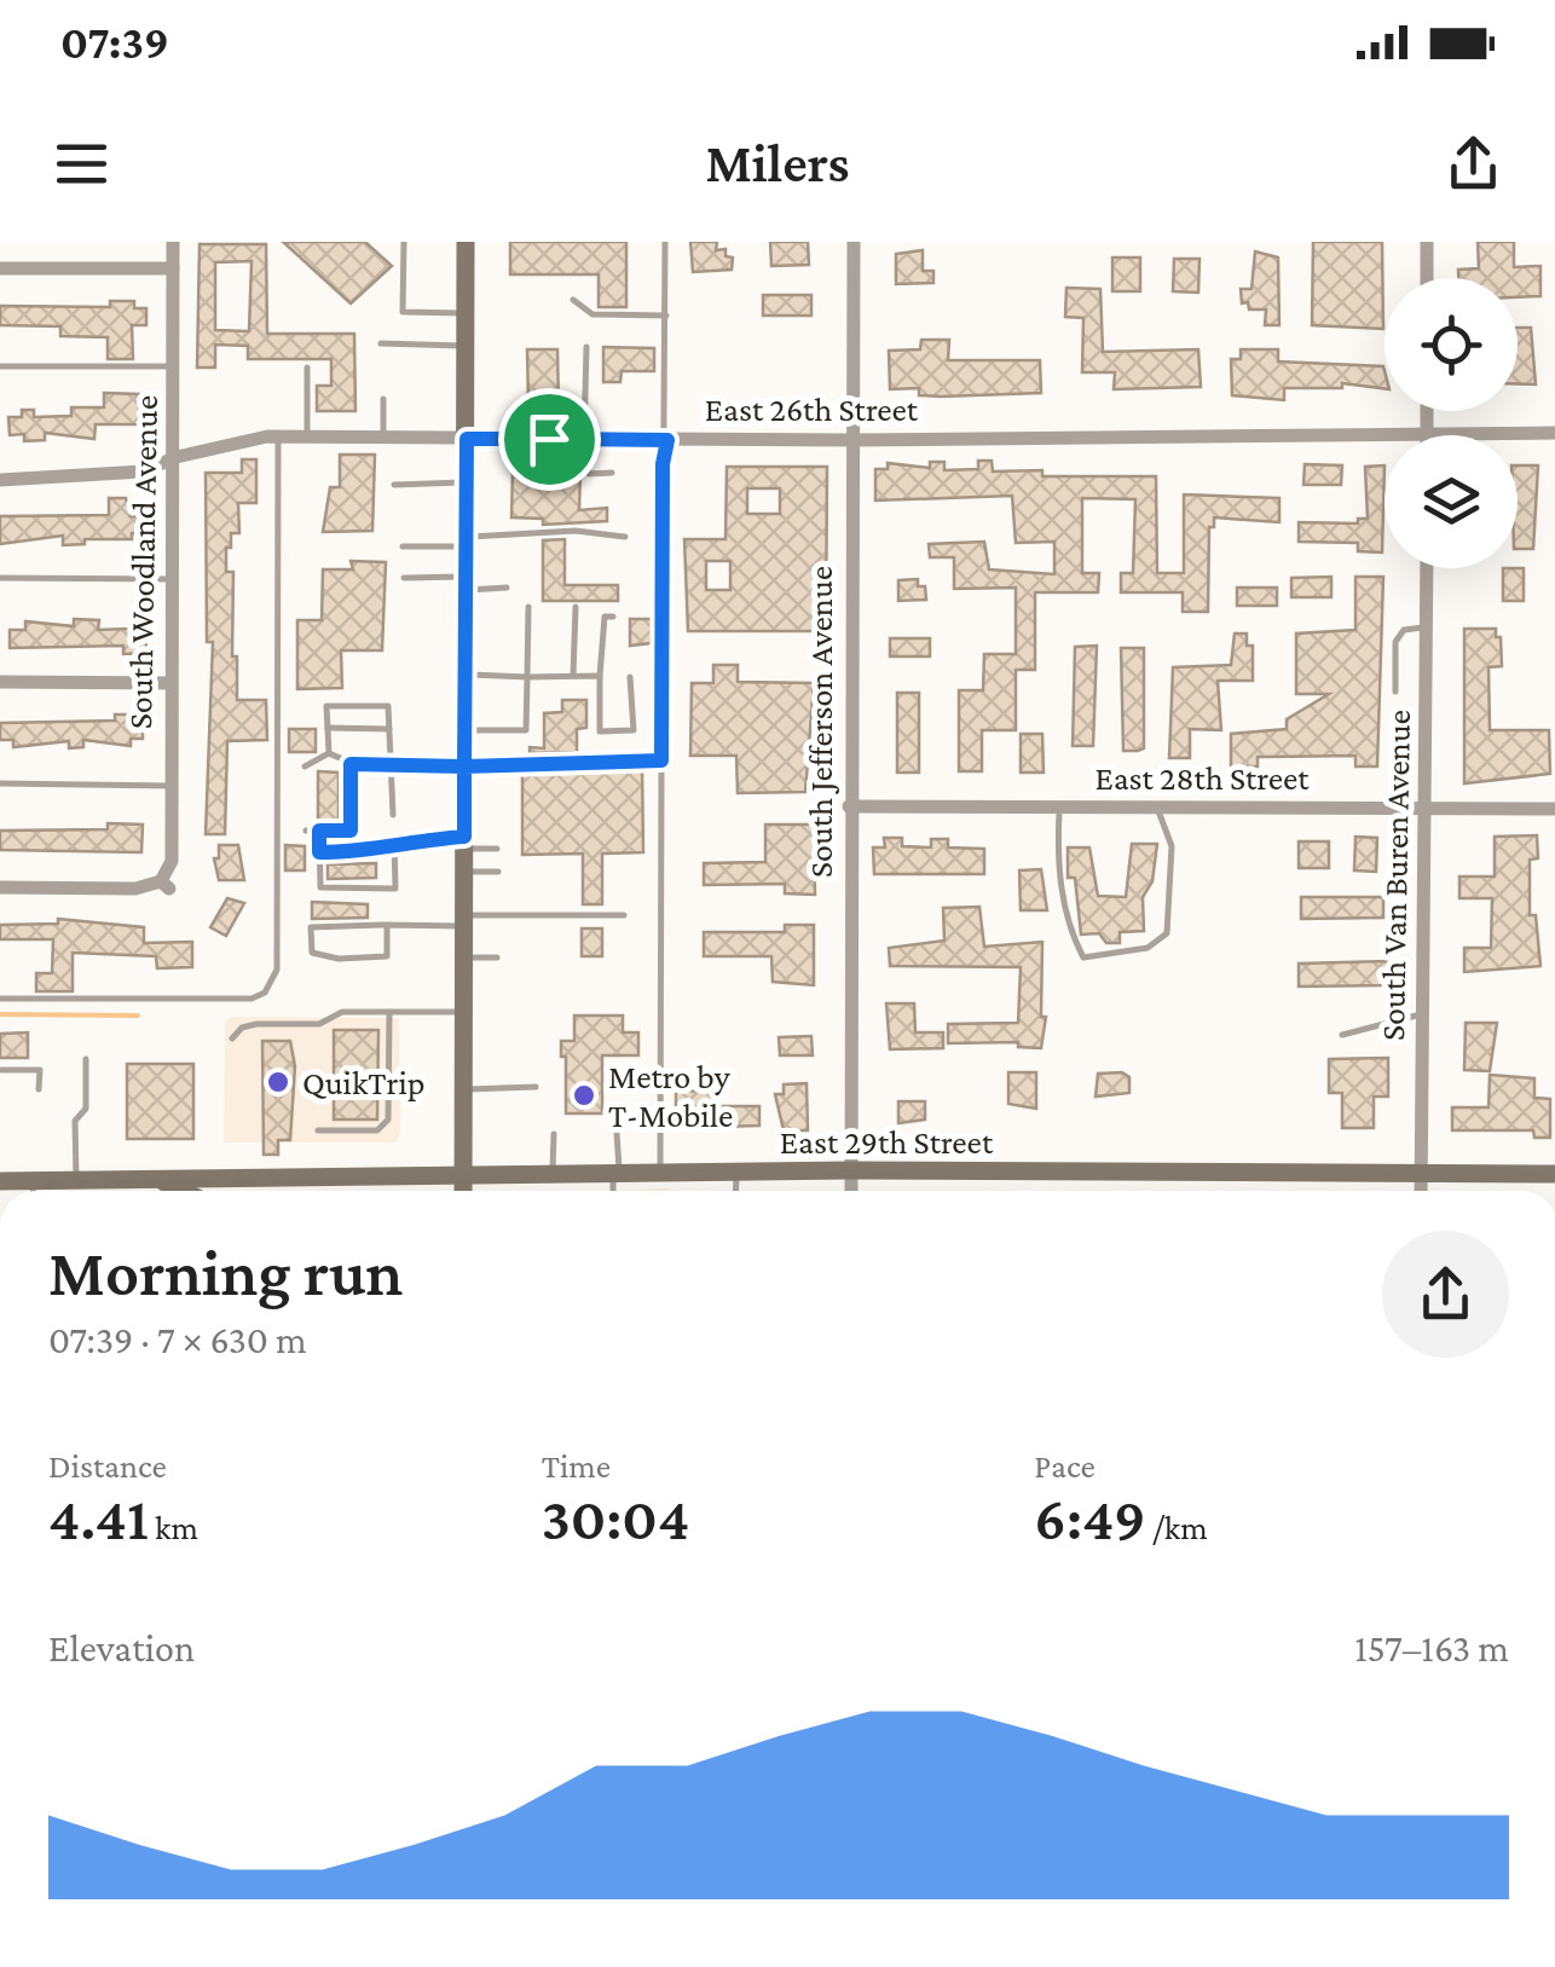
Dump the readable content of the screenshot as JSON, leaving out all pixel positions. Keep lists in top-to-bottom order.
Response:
{
  "streets": {
    "street": [
      "East 26th Street",
      "South Woodland Avenue",
      "South Jefferson Avenue",
      "East 28th Street",
      "South Van Buren Avenue",
      "East 29th Street"
    ]
  },
  "crossings": [
    ["East 26th Street", "South Woodland Avenue"],
    ["East 26th Street", "South Jefferson Avenue"],
    ["South Jefferson Avenue", "East 28th Street"],
    ["South Jefferson Avenue", "East 29th Street"],
    ["East 28th Street", "South Van Buren Avenue"],
    ["South Van Buren Avenue", "East 29th Street"]
  ],
  "places": ["QuikTrip", "Metro by T-Mobile"],
  "page": {
    "status": "07:39",
    "header": "Milers",
    "heading": ["Morning run", "07:39 · 7 × 630 m"],
    "stats": [
      ["Distance", "4.41 km"],
      ["Time", "30:04"],
      ["Pace", "6:49 /km"]
    ],
    "chart": ["Elevation", "157–163 m"]
  }
}
